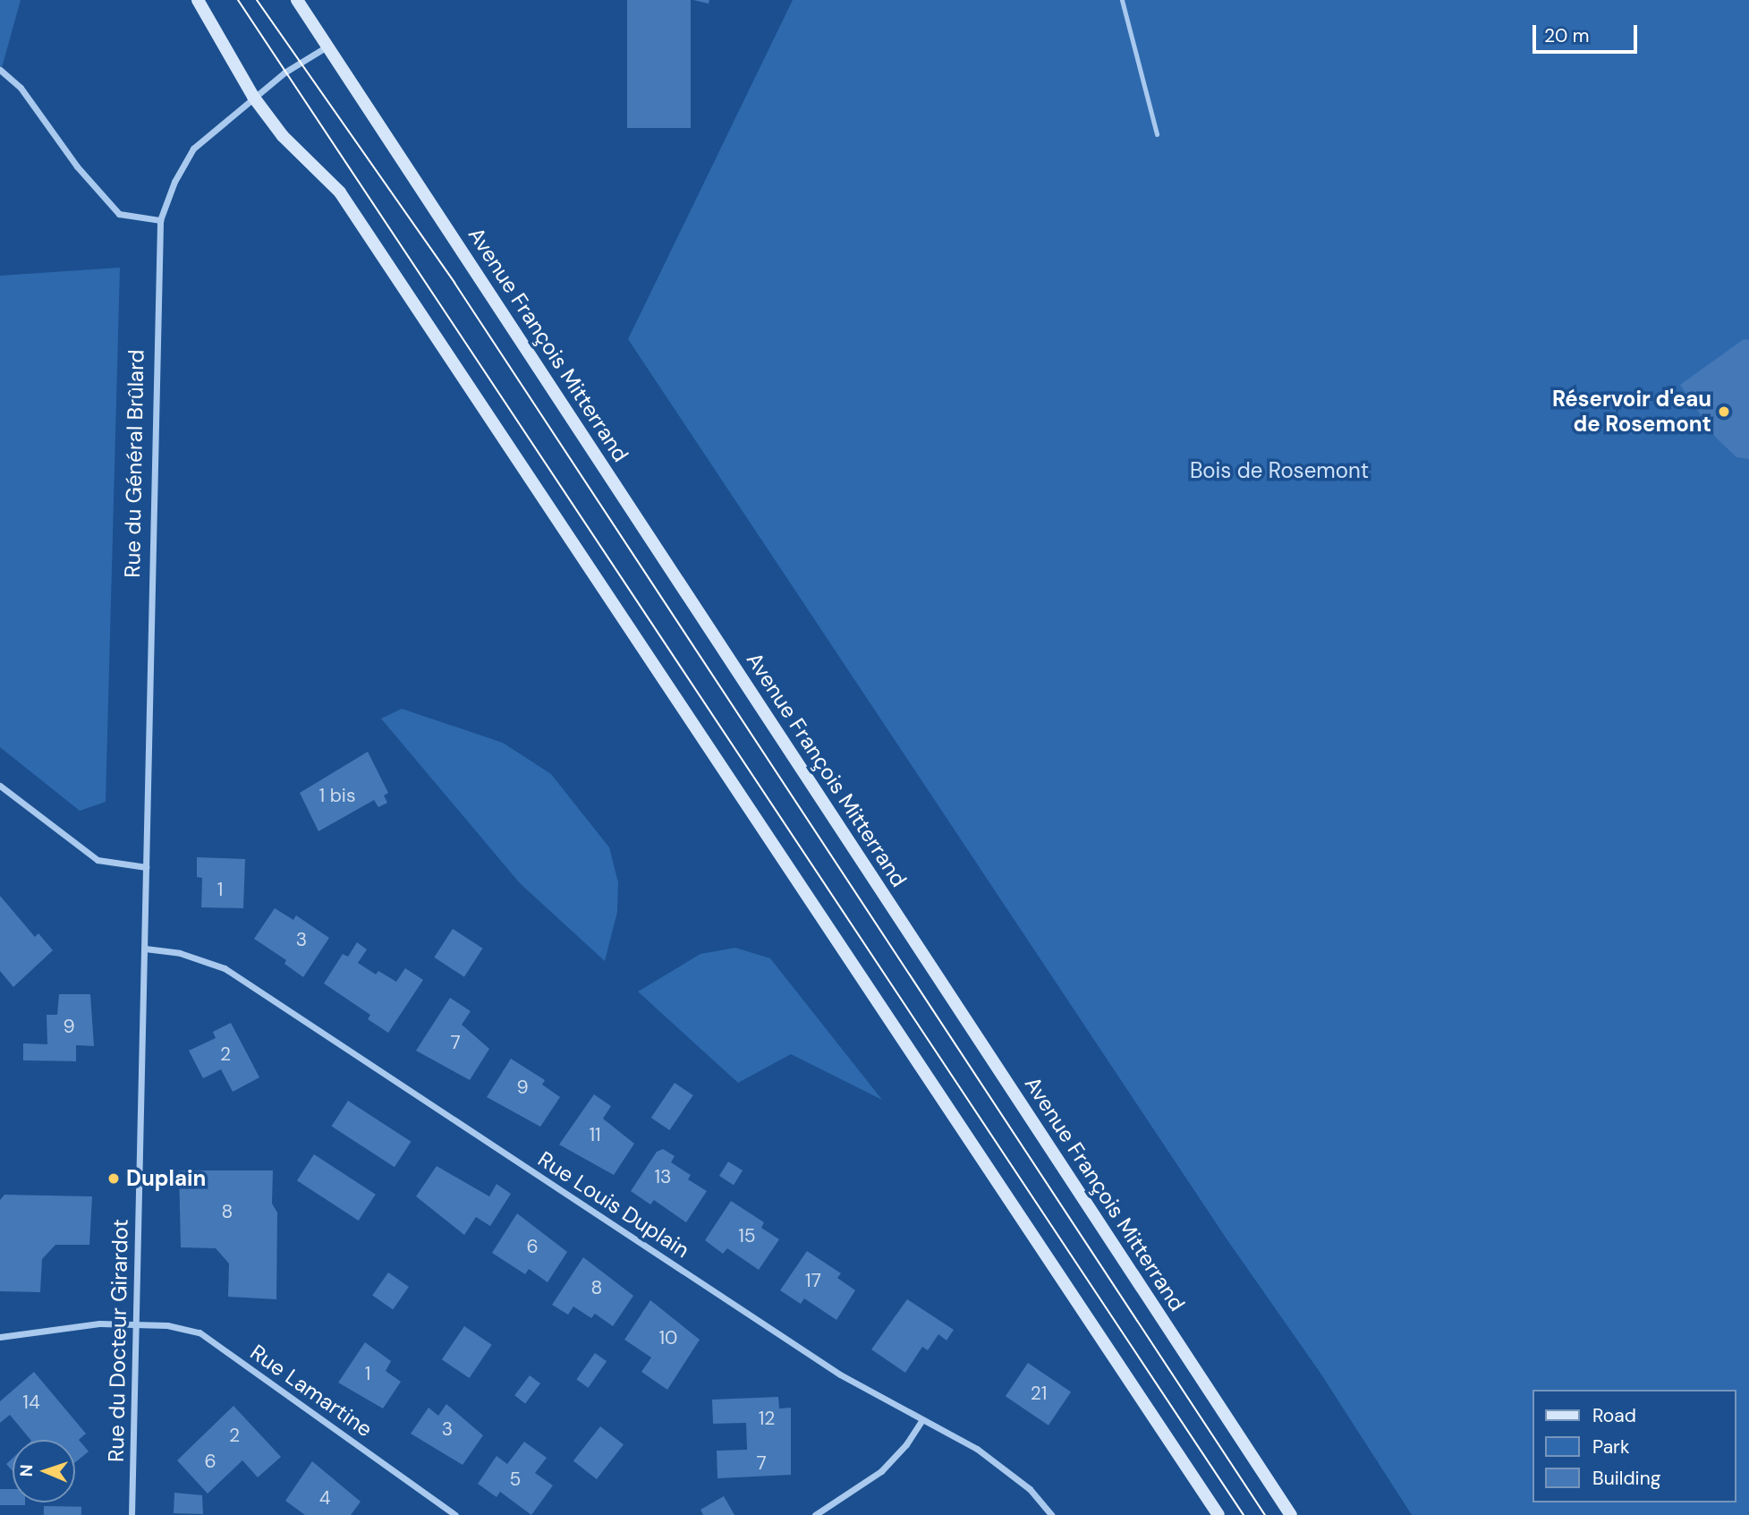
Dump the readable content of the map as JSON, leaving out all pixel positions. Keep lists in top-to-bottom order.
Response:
{
  "streets": {
    "main road": ["Avenue François Mitterrand"],
    "street": [
      "Rue du Général Brûlard",
      "Rue Louis Duplain",
      "Rue du Docteur Girardot",
      "Rue Lamartine"
    ]
  },
  "crossings": [
    ["Avenue François Mitterrand", "Rue du Général Brûlard"],
    ["Rue du Général Brûlard", "Rue du Docteur Girardot"],
    ["Rue Louis Duplain", "Rue du Docteur Girardot"],
    ["Rue du Docteur Girardot", "Rue Lamartine"]
  ],
  "parks": ["Bois de Rosemont"],
  "places": ["Réservoir d'eau de Rosemont", "Duplain"],
  "house_numbers": [
    "1 bis",
    "1",
    "3",
    "9",
    "7",
    "2",
    "9",
    "11",
    "13",
    "8",
    "15",
    "6",
    "17",
    "8",
    "10",
    "1",
    "21",
    "14",
    "12",
    "3",
    "2",
    "6",
    "7",
    "5",
    "4"
  ],
  "legend": ["Road", "Park", "Building"],
  "scale_bar": "20 m",
  "north": "left"
}
